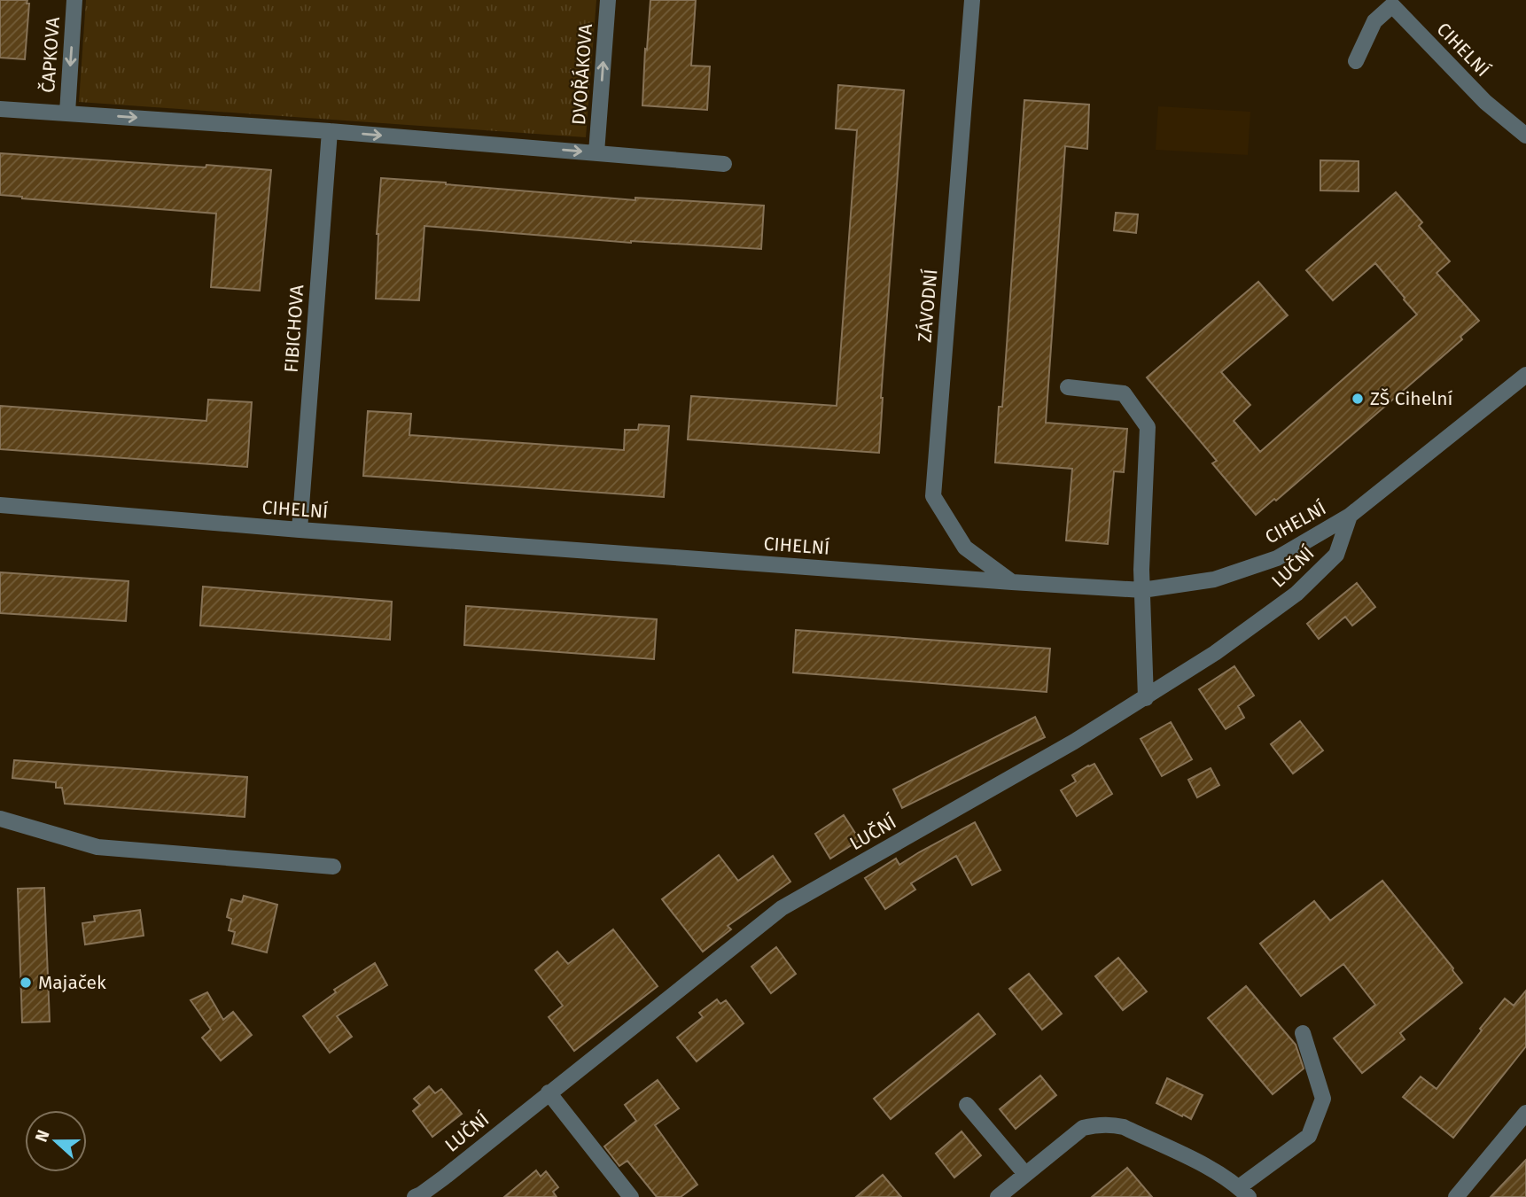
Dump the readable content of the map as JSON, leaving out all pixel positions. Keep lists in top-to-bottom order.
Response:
{
  "streets": {
    "street": [
      "CIHELNÍ",
      "ČAPKOVA",
      "DVOŘÁKOVA",
      "ZÁVODNÍ",
      "FIBICHOVA",
      "LUČNÍ"
    ]
  },
  "crossings": [
    ["CIHELNÍ", "ZÁVODNÍ"],
    ["CIHELNÍ", "FIBICHOVA"],
    ["CIHELNÍ", "LUČNÍ"]
  ],
  "one_way": ["ČAPKOVA", "DVOŘÁKOVA"],
  "places": ["ZŠ Cihelní", "Majaček"],
  "north": "left"
}
